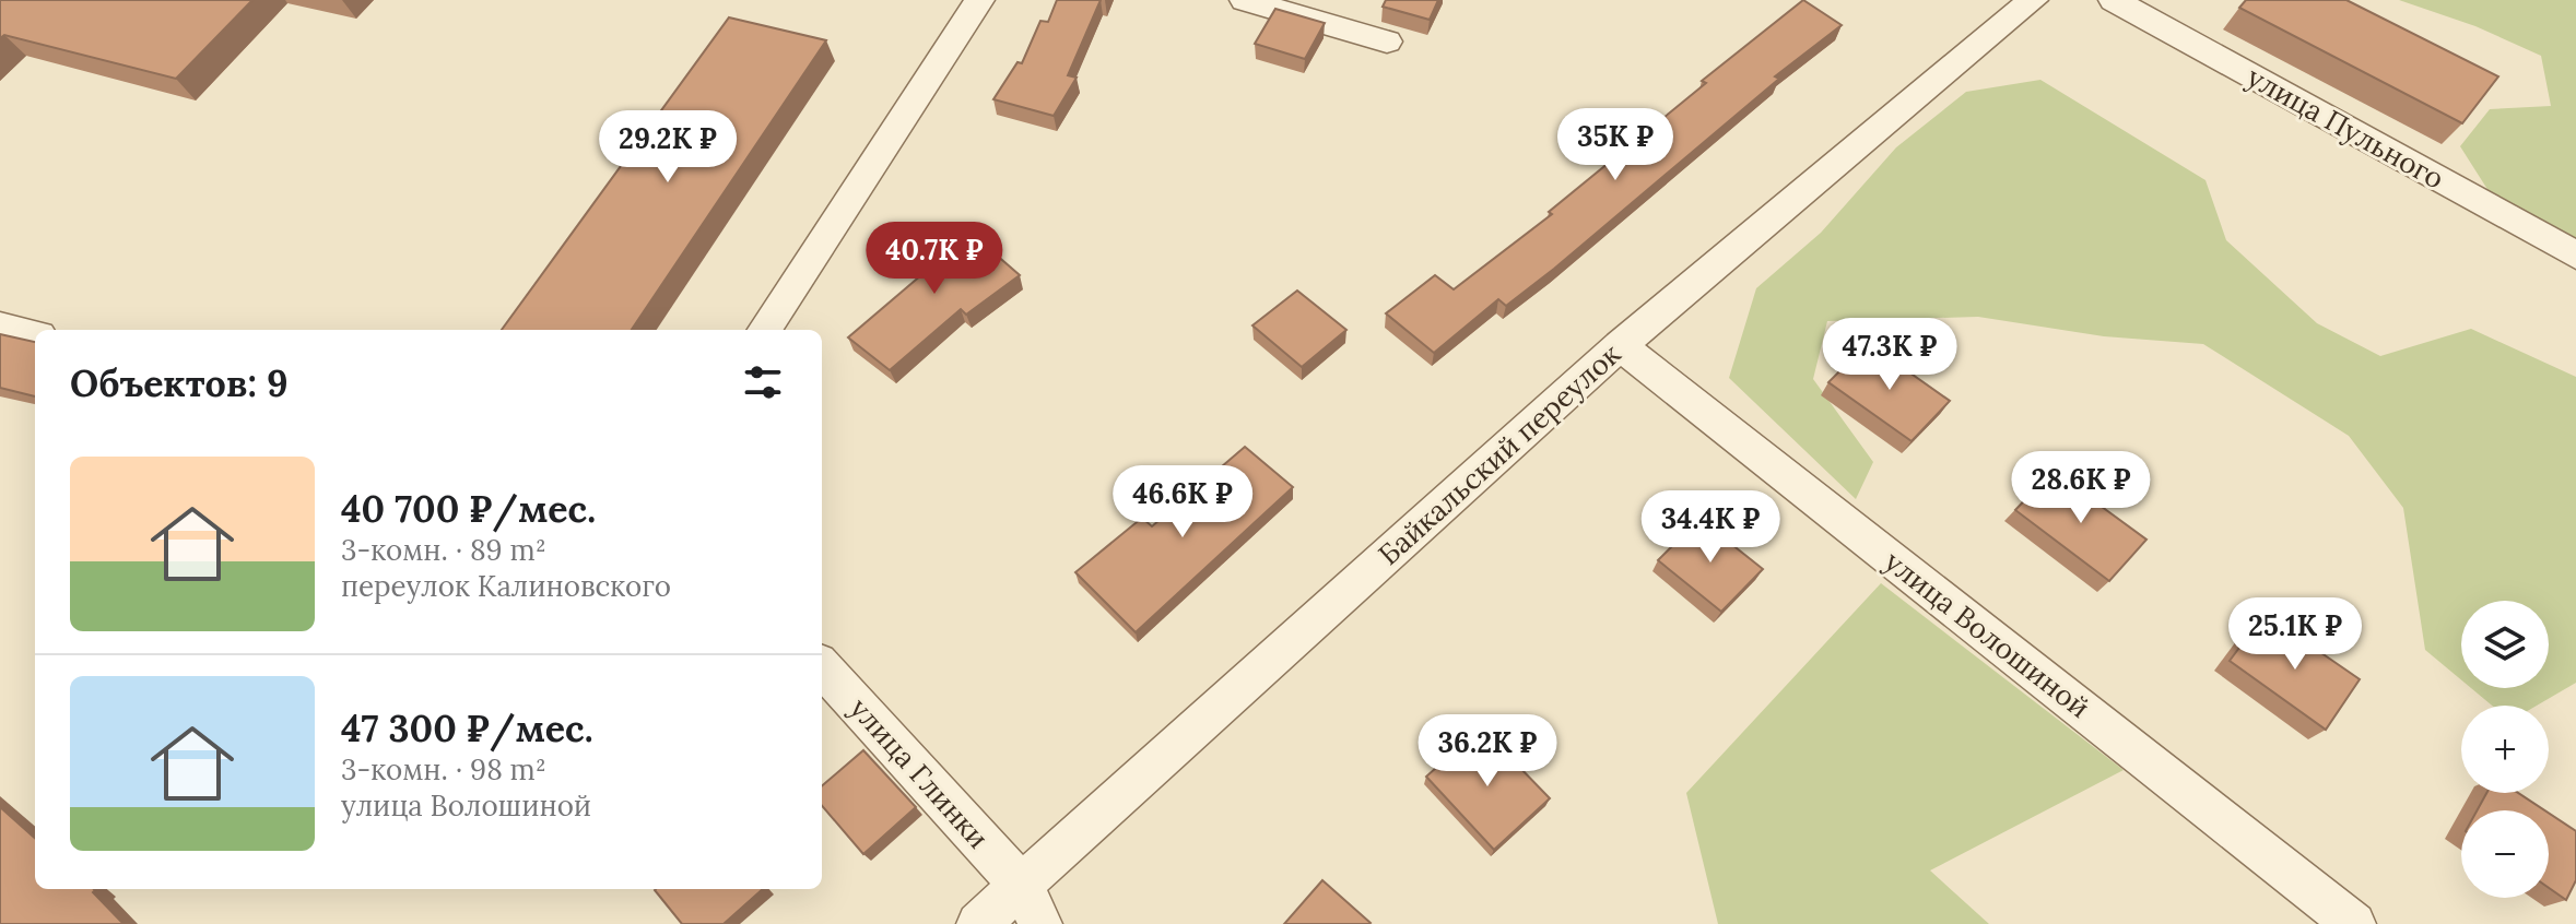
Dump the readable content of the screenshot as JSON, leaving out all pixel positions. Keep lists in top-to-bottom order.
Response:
{
  "streets": {
    "street": [
      "улица Пульного",
      "Байкальский переулок",
      "улица Волошиной",
      "улица Глинки"
    ]
  },
  "crossings": [
    ["Байкальский переулок", "улица Волошиной"],
    ["Байкальский переулок", "улица Глинки"]
  ],
  "page": {
    "price": [
      "35K ₽",
      "29.2K ₽",
      "40.7K ₽",
      "47.3K ₽",
      "28.6K ₽",
      "46.6K ₽",
      "34.4K ₽",
      "25.1K ₽",
      "36.2K ₽"
    ],
    "heading": "Объектов: 9",
    "list": [
      {
        "name": "40 700 ₽/мес.",
        "note": "3-комн. · 89 m² · переулок Калиновского"
      },
      {
        "name": "47 300 ₽/мес.",
        "note": "3-комн. · 98 m² · улица Волошиной"
      }
    ],
    "map_buttons": ["+", "−"]
  }
}
